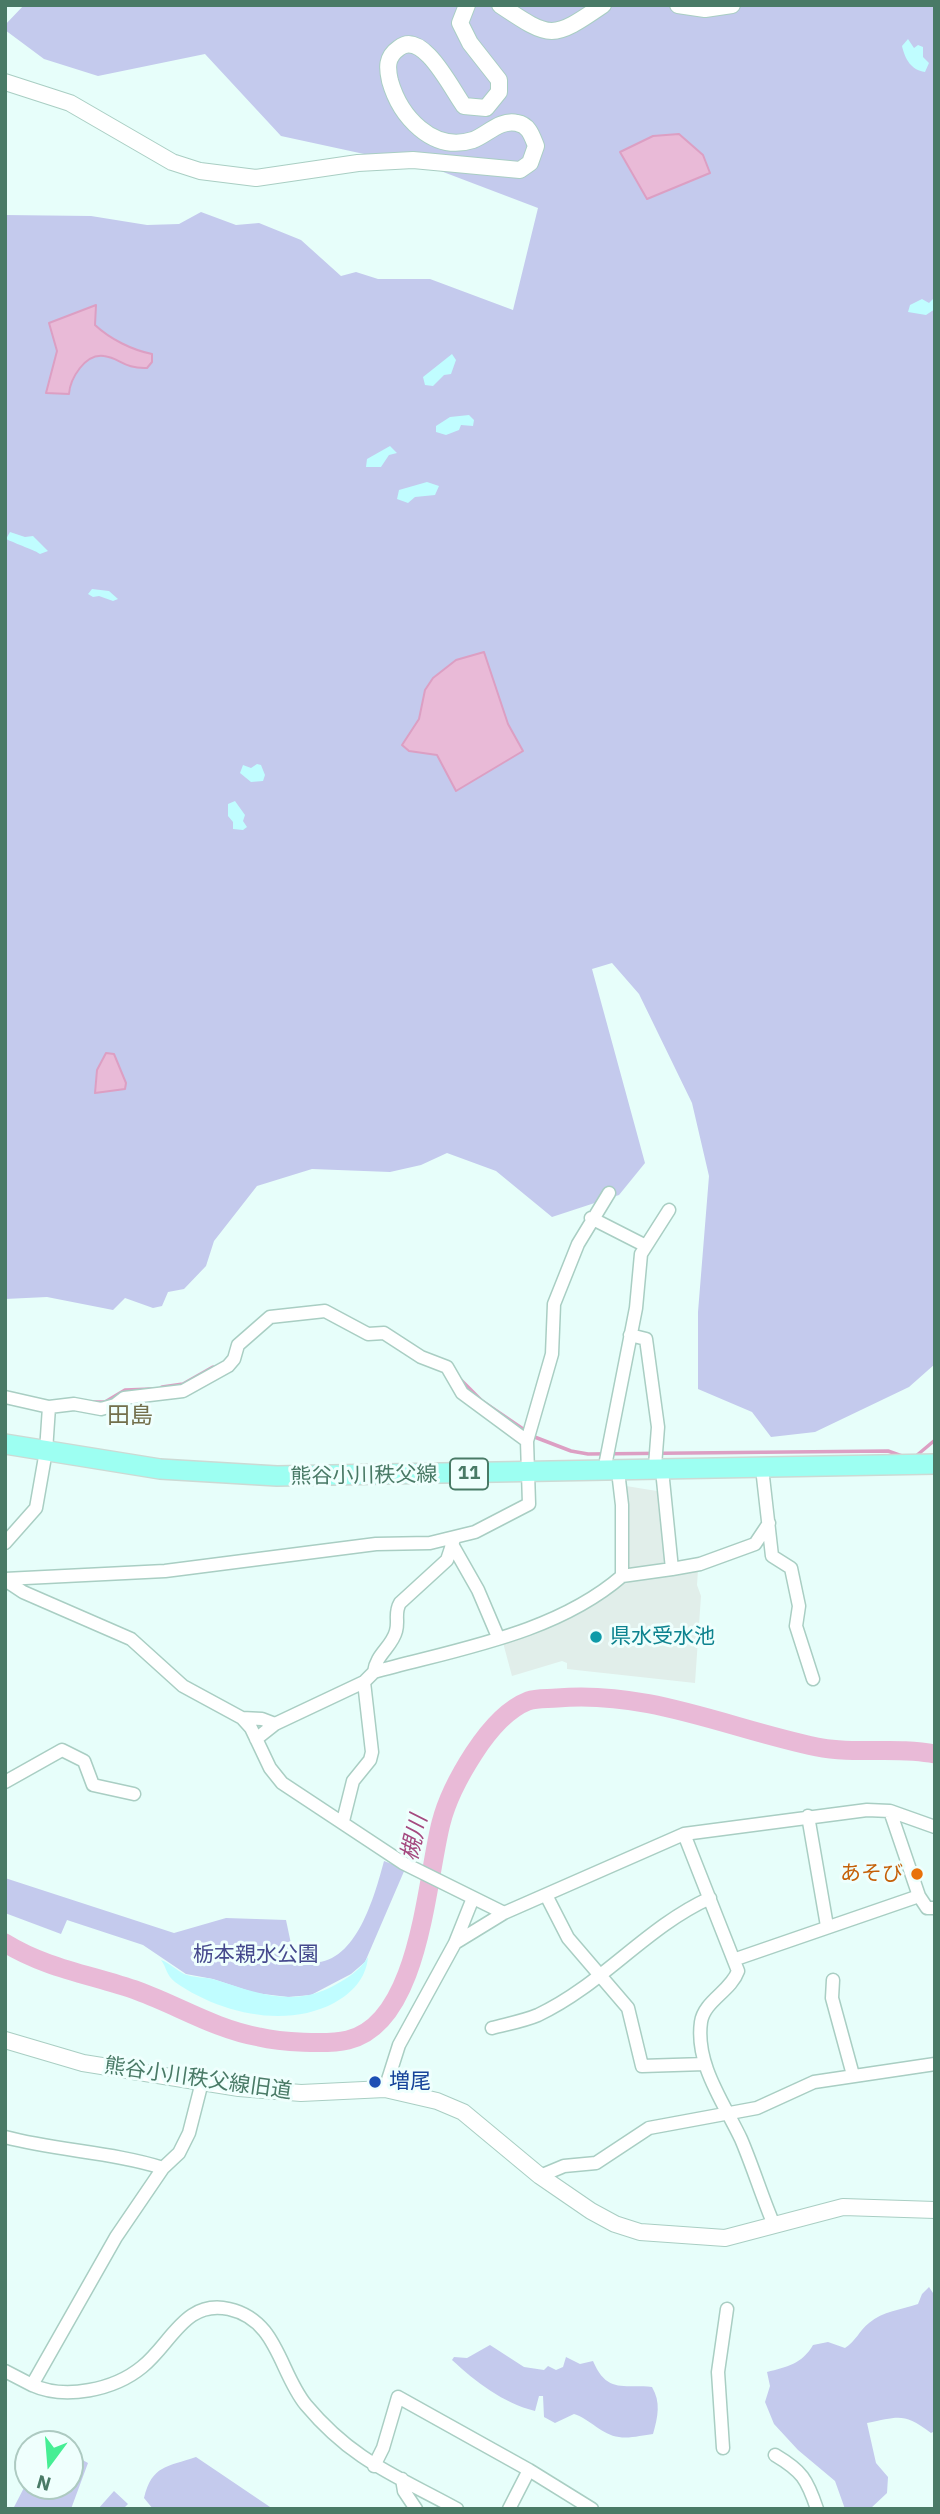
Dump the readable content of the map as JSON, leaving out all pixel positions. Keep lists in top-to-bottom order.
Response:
{
  "streets": {
    "main road": ["11", "熊谷小川秩父線"],
    "street": ["熊谷小川秩父線旧道"]
  },
  "districts": ["田島"],
  "water": ["槻川"],
  "parks": ["栃本親水公園"],
  "places": ["県水受水池", "あそび", "増尾"],
  "north": "bottom"
}
